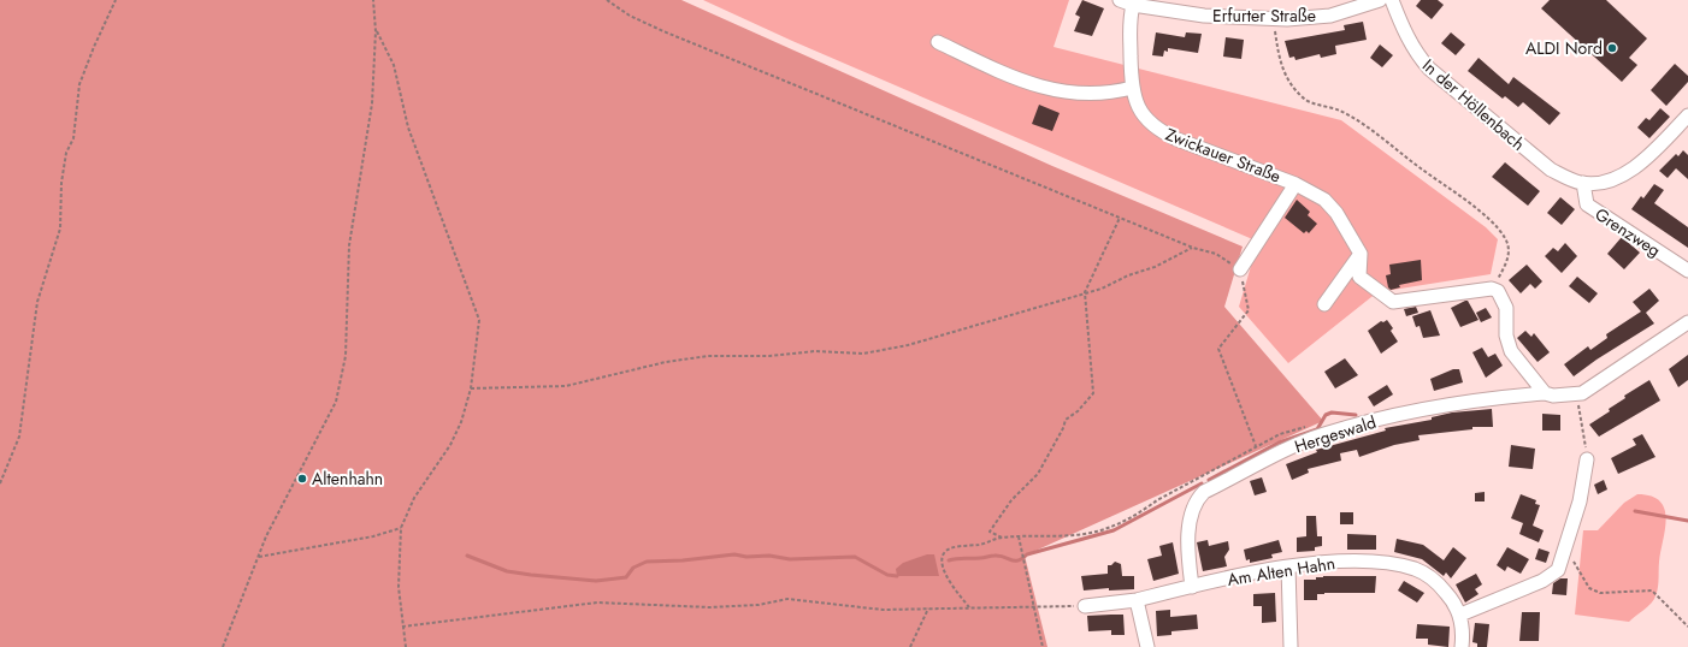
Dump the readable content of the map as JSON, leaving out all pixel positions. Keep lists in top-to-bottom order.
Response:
{
  "streets": {
    "street": [
      "Erfurter Straße",
      "In der Höllenbach",
      "Zwickauer Straße",
      "Grenzweg",
      "Hergeswald",
      "Am Alten Hahn"
    ]
  },
  "crossings": [
    ["Erfurter Straße", "Zwickauer Straße"],
    ["In der Höllenbach", "Grenzweg"],
    ["Hergeswald", "Am Alten Hahn"]
  ],
  "places": ["ALDI Nord", "Altenhahn"]
}
